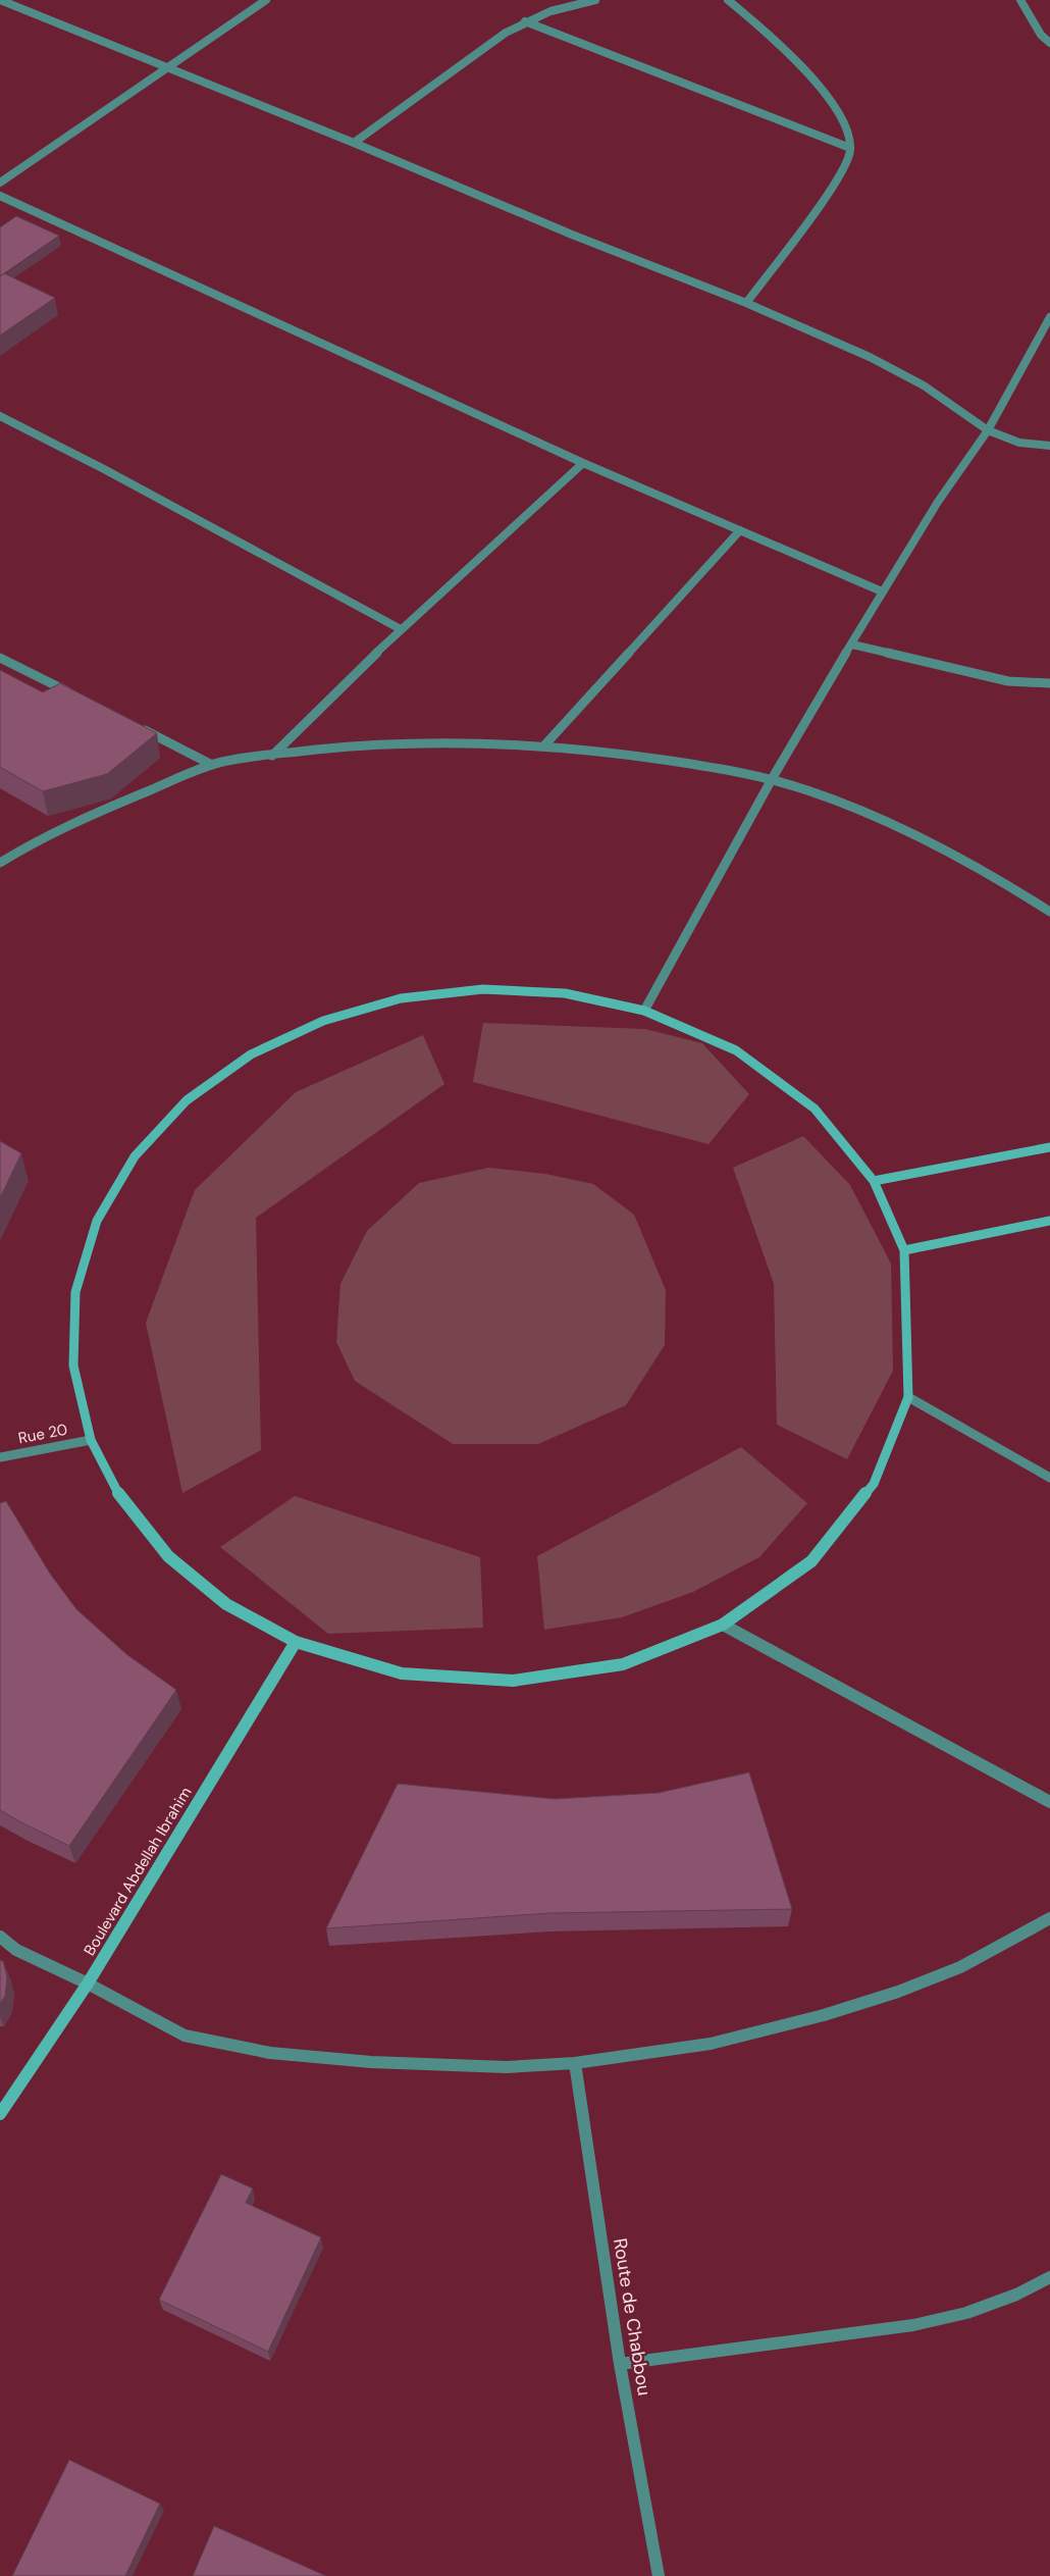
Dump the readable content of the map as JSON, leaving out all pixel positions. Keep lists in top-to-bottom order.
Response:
{
  "streets": {
    "street": ["Rue 20", "Boulevard Abdellah Ibrahim", "Route de Chabbou"]
  }
}
